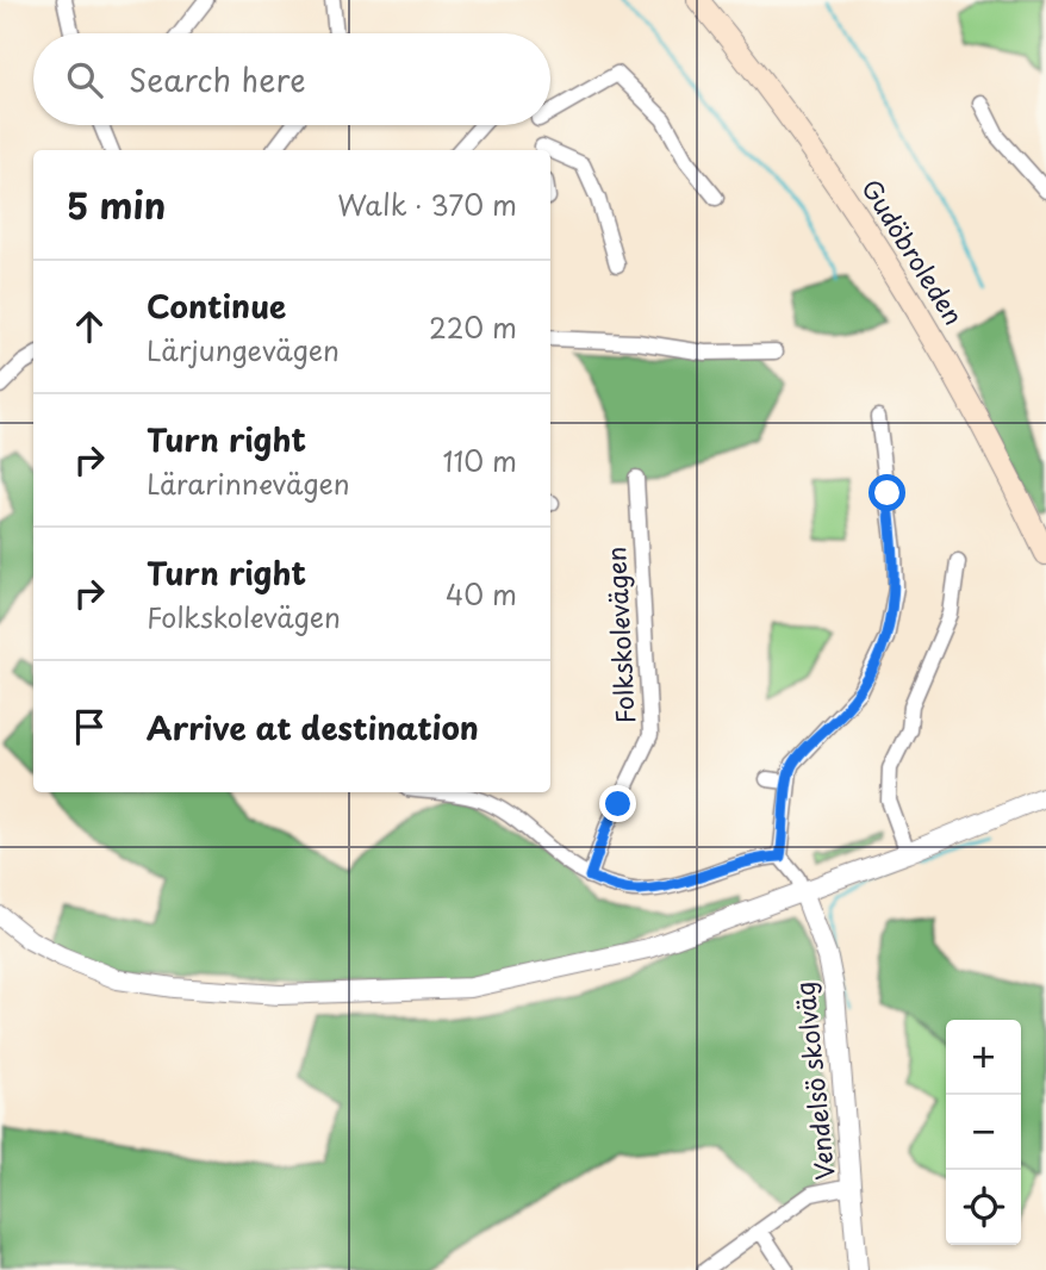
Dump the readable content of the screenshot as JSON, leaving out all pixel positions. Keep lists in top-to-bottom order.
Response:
{
  "streets": {
    "main road": ["Gudöbroleden"],
    "street": ["Folkskolevägen", "Vendelsö skolväg"]
  },
  "page": {
    "search": "Search here",
    "heading": ["5 min", "Walk · 370 m"],
    "list": [
      ["Continue", "Lärjungevägen", "220 m"],
      ["Turn right", "Lärarinnevägen", "110 m"],
      ["Turn right", "Folkskolevägen", "40 m"],
      "Arrive at destination"
    ],
    "map_buttons": ["+", "−"]
  }
}
